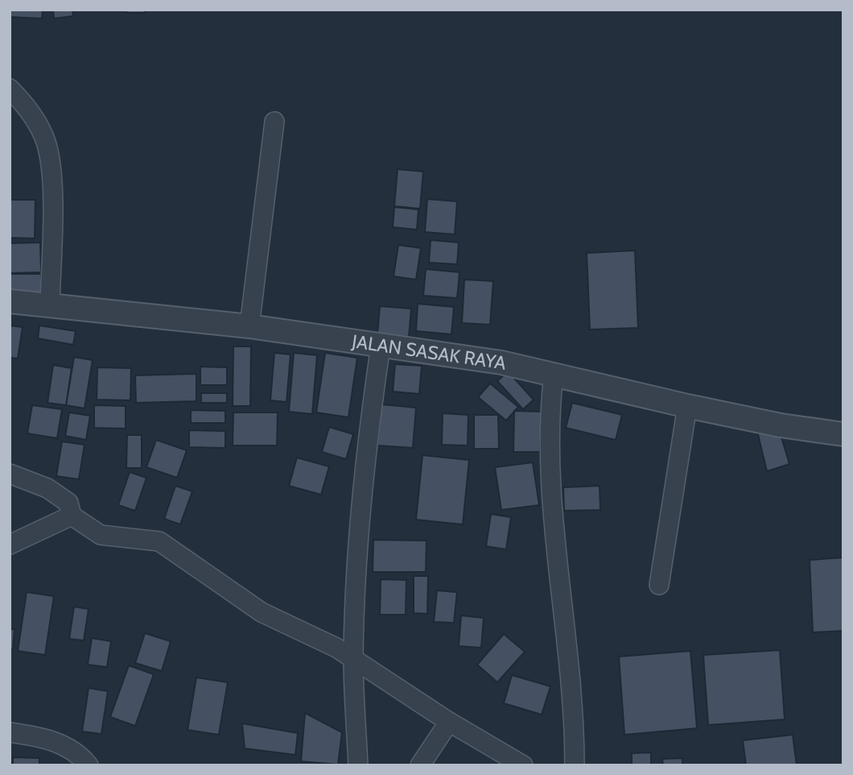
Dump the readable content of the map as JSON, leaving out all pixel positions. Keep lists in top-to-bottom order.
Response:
{
  "streets": {
    "street": ["JALAN SASAK RAYA"]
  }
}
